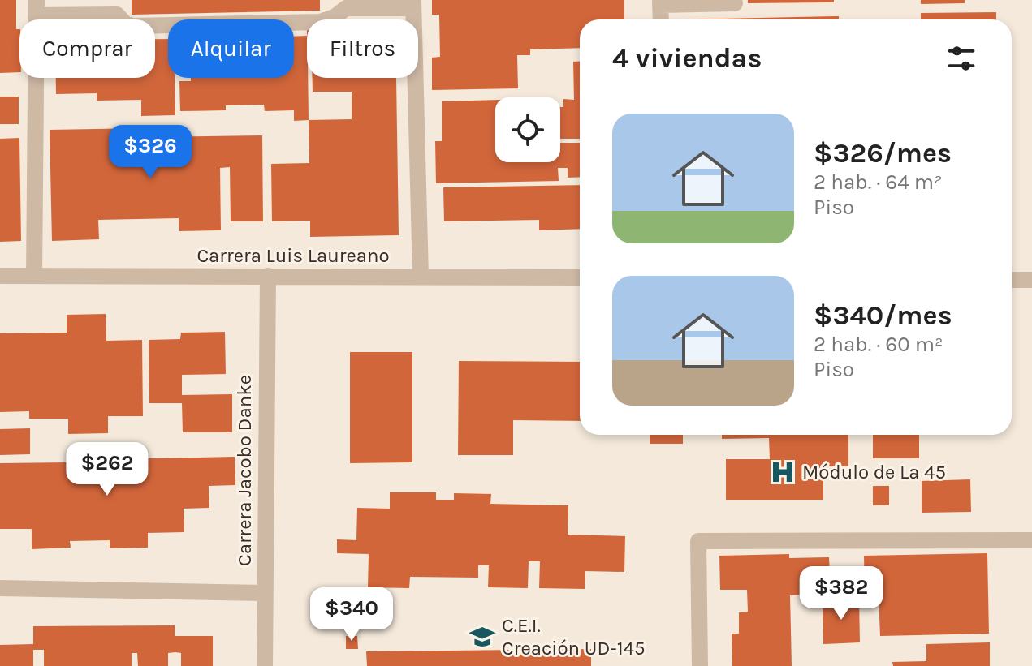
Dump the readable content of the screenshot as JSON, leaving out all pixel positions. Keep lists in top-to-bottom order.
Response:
{
  "streets": {
    "street": ["Carrera Luis Laureano", "Carrera Jacobo Danke"]
  },
  "crossings": [
    ["Carrera Luis Laureano", "Carrera Jacobo Danke"]
  ],
  "places": {
    "hospital": ["Módulo de La 45"],
    "school or university": ["C.E.I. Creación UD-145"]
  },
  "page": {
    "chip": ["Comprar", "Alquilar", "Filtros"],
    "heading": "4 viviendas",
    "list": [
      {
        "name": "$326/mes",
        "note": "2 hab. · 64 m² · Piso"
      },
      {
        "name": "$340/mes",
        "note": "2 hab. · 60 m² · Piso"
      }
    ],
    "price": [
      "$326",
      "$262",
      "$382",
      "$340"
    ]
  }
}
